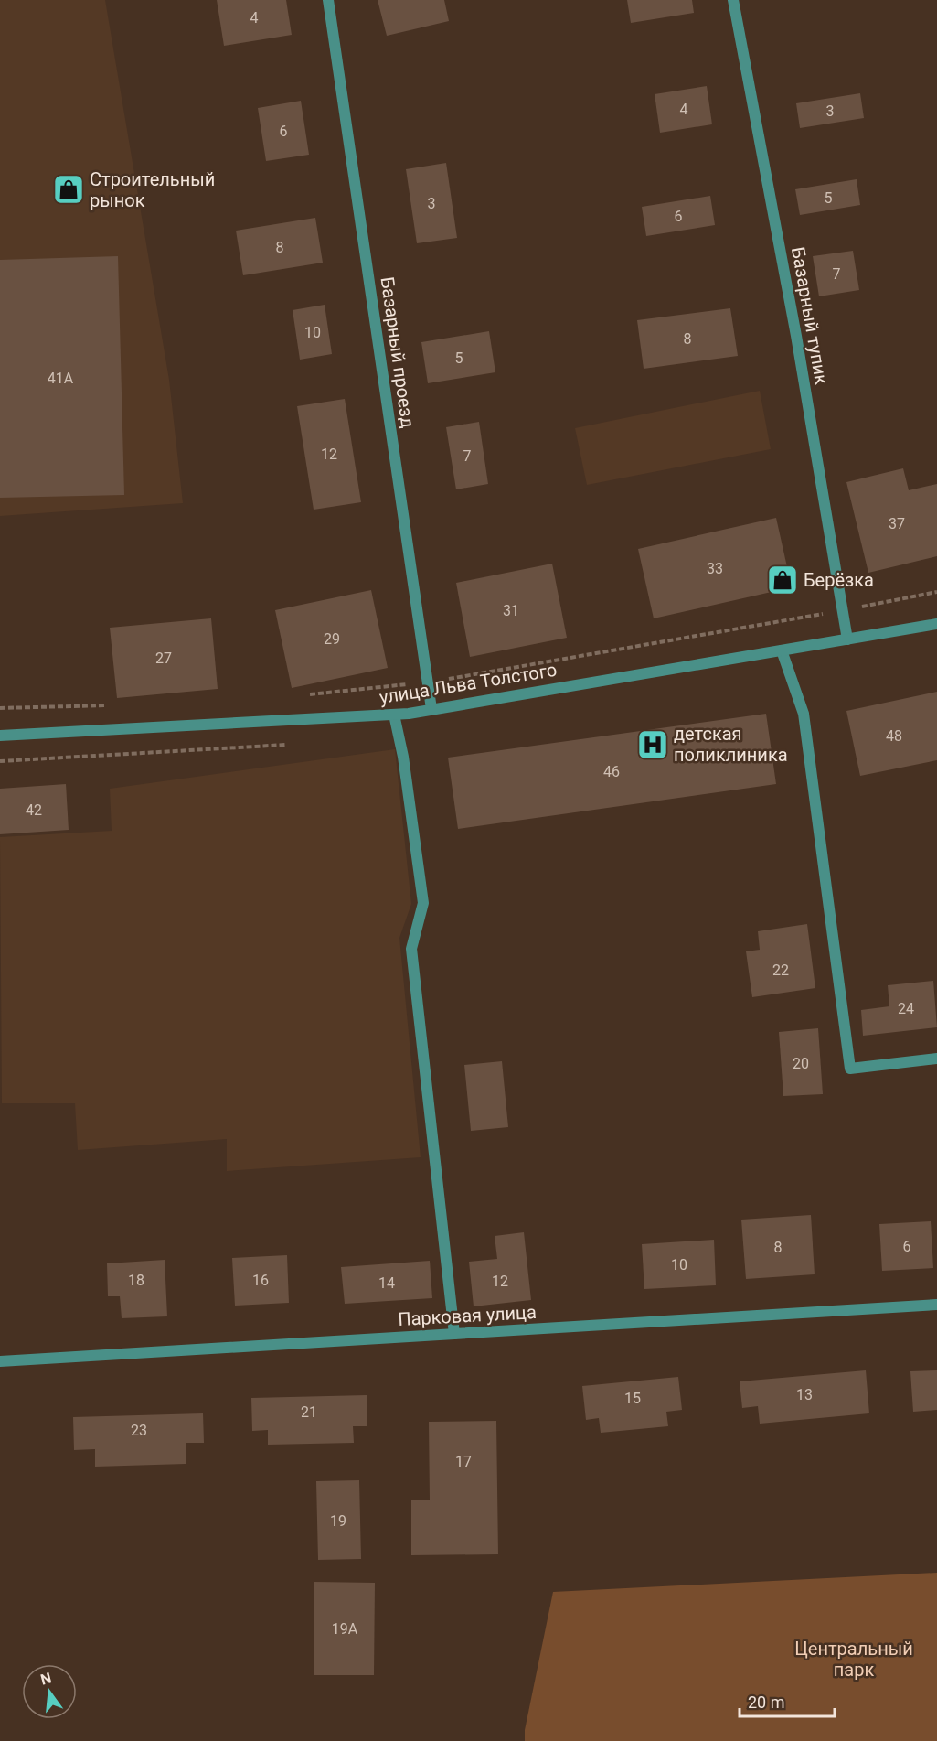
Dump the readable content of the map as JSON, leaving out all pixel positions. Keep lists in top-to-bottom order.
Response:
{
  "streets": {
    "street": [
      "Базарный тупик",
      "Базарный проезд",
      "улица Льва Толстого",
      "Парковая улица"
    ]
  },
  "crossings": [
    ["Базарный тупик", "улица Льва Толстого"],
    ["Базарный проезд", "улица Льва Толстого"]
  ],
  "parks": ["Центральный парк"],
  "places": {
    "shop": ["Строительный рынок", "Берёзка"],
    "hospital": ["детская поликлиника"]
  },
  "house_numbers": [
    "4",
    "4",
    "3",
    "6",
    "5",
    "3",
    "6",
    "8",
    "7",
    "10",
    "8",
    "5",
    "41А",
    "12",
    "7",
    "37",
    "33",
    "31",
    "29",
    "27",
    "48",
    "46",
    "42",
    "22",
    "24",
    "20",
    "6",
    "8",
    "10",
    "18",
    "16",
    "12",
    "14",
    "13",
    "15",
    "21",
    "23",
    "17",
    "19",
    "19А"
  ],
  "scale_bar": "20 m",
  "north": "top"
}
